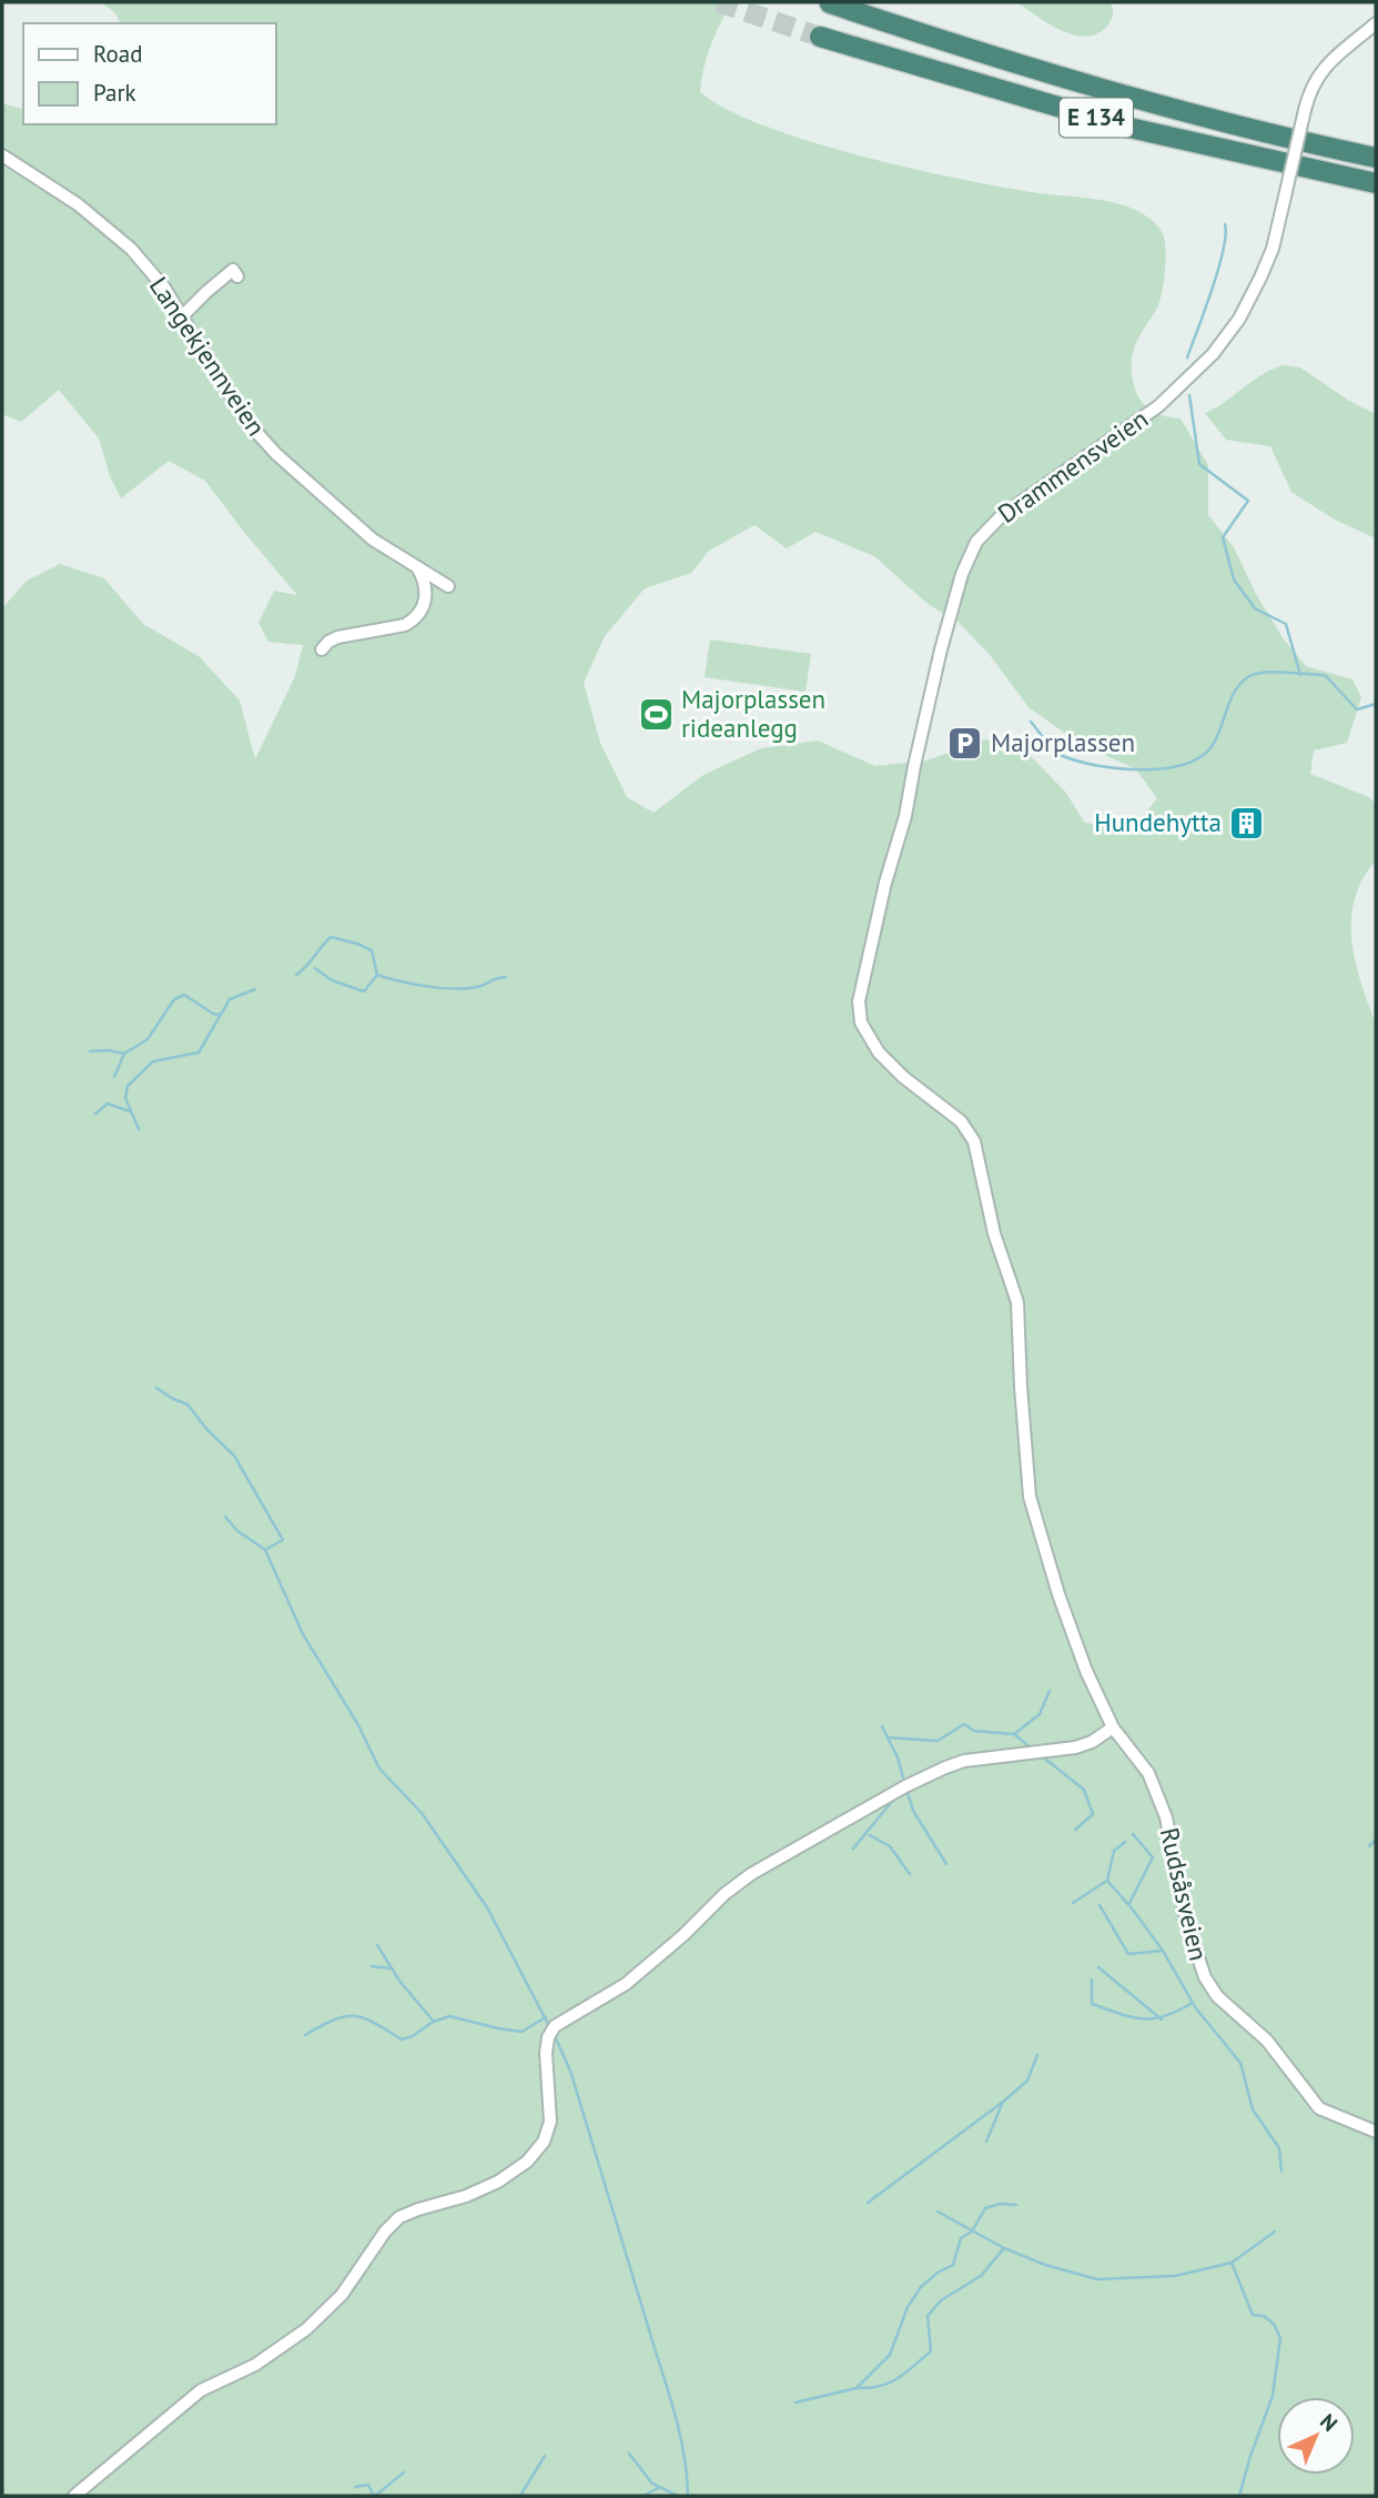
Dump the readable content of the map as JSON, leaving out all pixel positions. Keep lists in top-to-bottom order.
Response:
{
  "streets": {
    "highway": ["E 134"],
    "street": ["Langekjennveien", "Drammensveien", "Rudsåsveien"]
  },
  "crossings": [
    ["Drammensveien", "Rudsåsveien"]
  ],
  "places": {
    "sports": ["Majorplassen rideanlegg"],
    "parking": ["Majorplassen"],
    "building": ["Hundehytta"]
  },
  "legend": ["Road", "Park"],
  "north": "top right"
}
